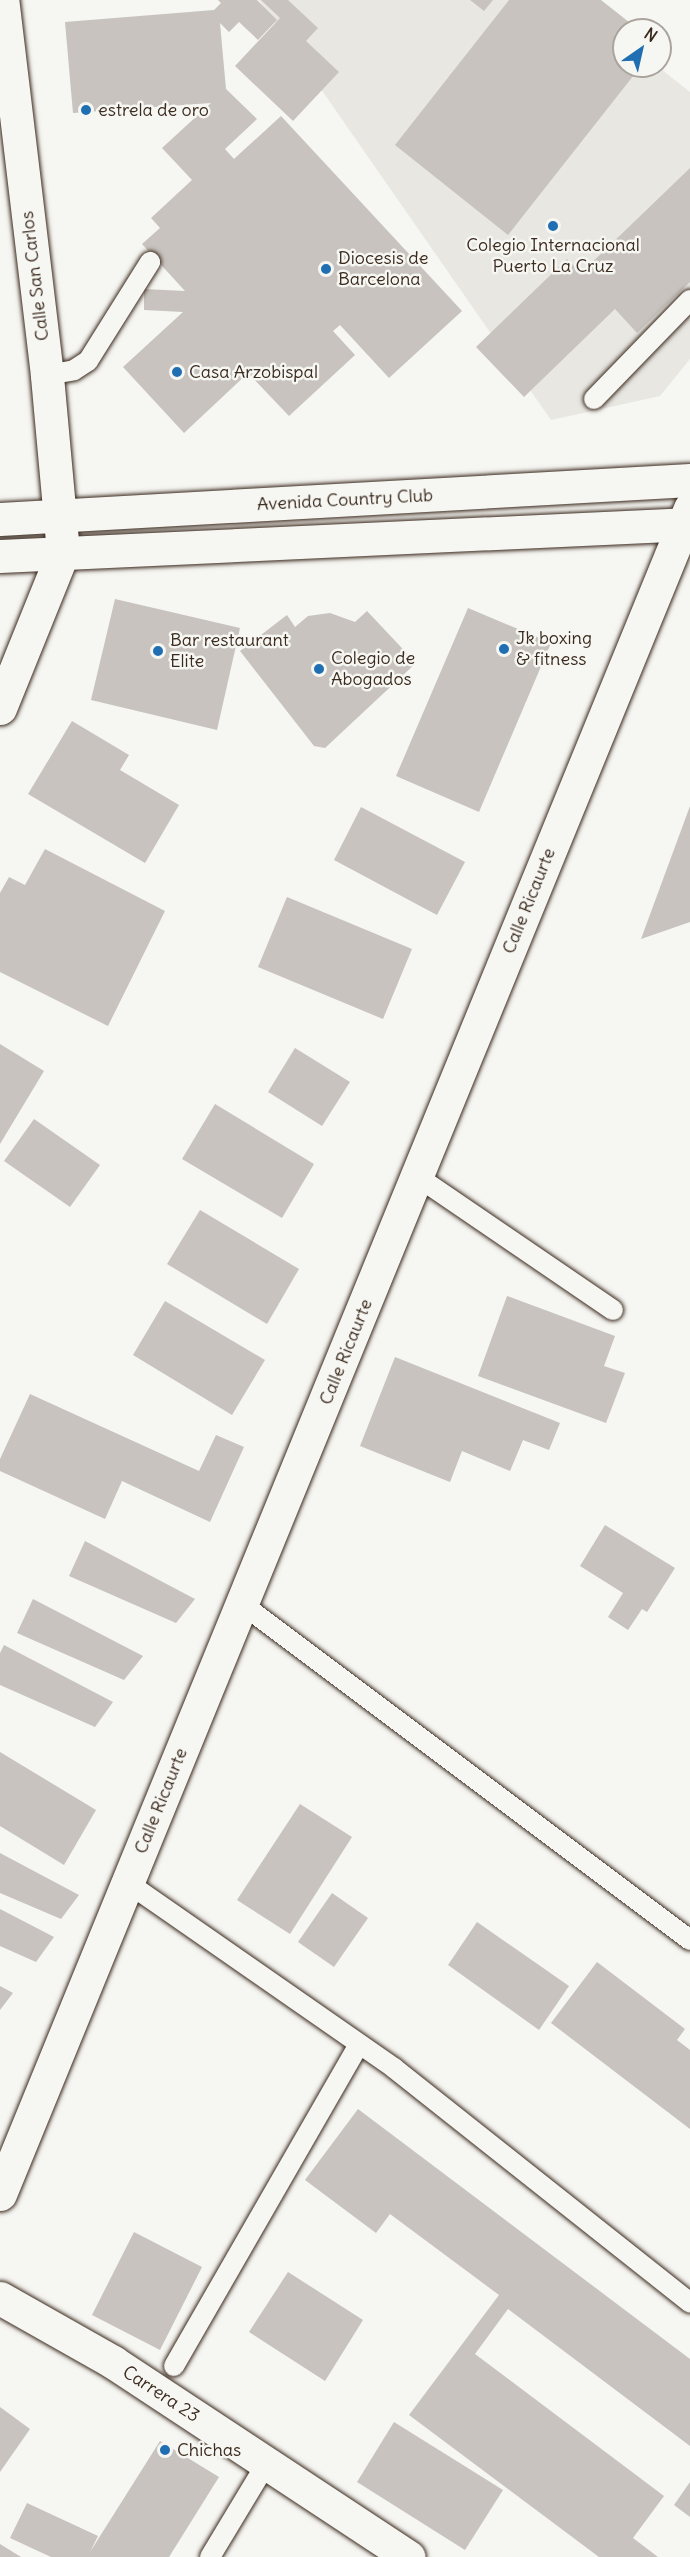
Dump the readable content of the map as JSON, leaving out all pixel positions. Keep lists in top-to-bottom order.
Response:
{
  "streets": {
    "street": [
      "Calle San Carlos",
      "Avenida Country Club",
      "Calle Ricaurte",
      "Carrera 23"
    ]
  },
  "crossings": [
    ["Calle San Carlos", "Avenida Country Club"]
  ],
  "places": [
    "estrela de oro",
    "Colegio Internacional Puerto La Cruz",
    "Diocesis de Barcelona",
    "Casa Arzobispal",
    "Jk boxing & fitness",
    "Bar restaurant Elite",
    "Colegio de Abogados",
    "Chichas"
  ],
  "north": "top right"
}
